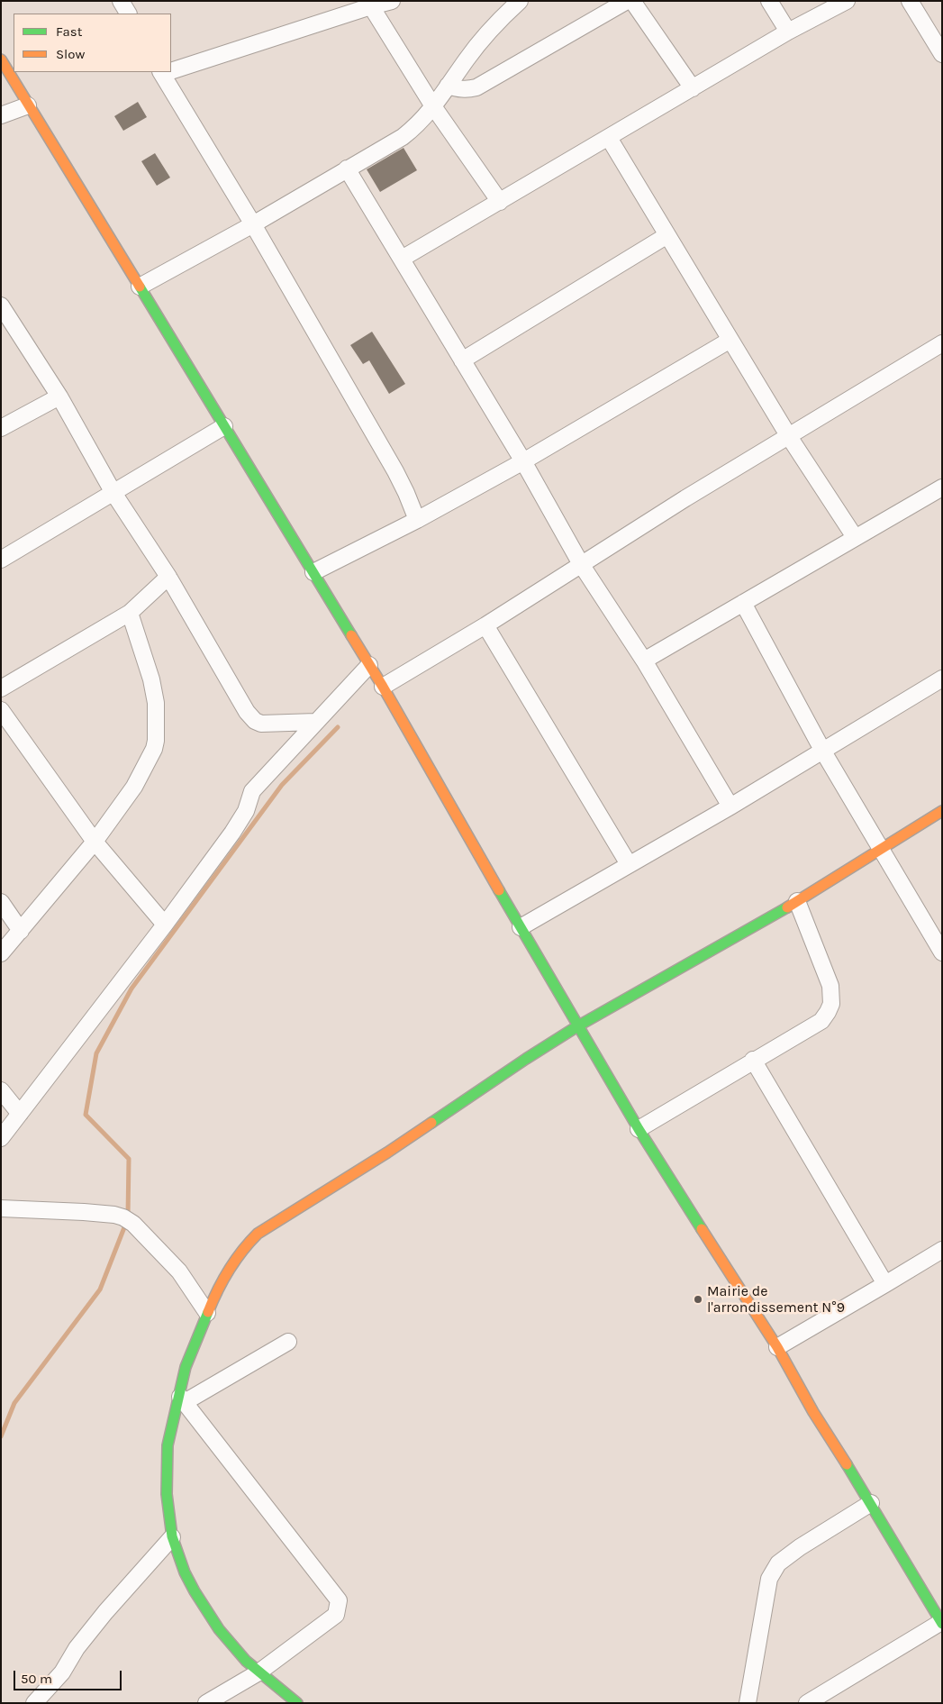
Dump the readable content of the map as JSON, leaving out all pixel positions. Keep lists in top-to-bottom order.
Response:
{
  "places": ["Mairie de l'arrondissement N°9"],
  "legend": ["Fast", "Slow"],
  "scale_bar": "50 m"
}
